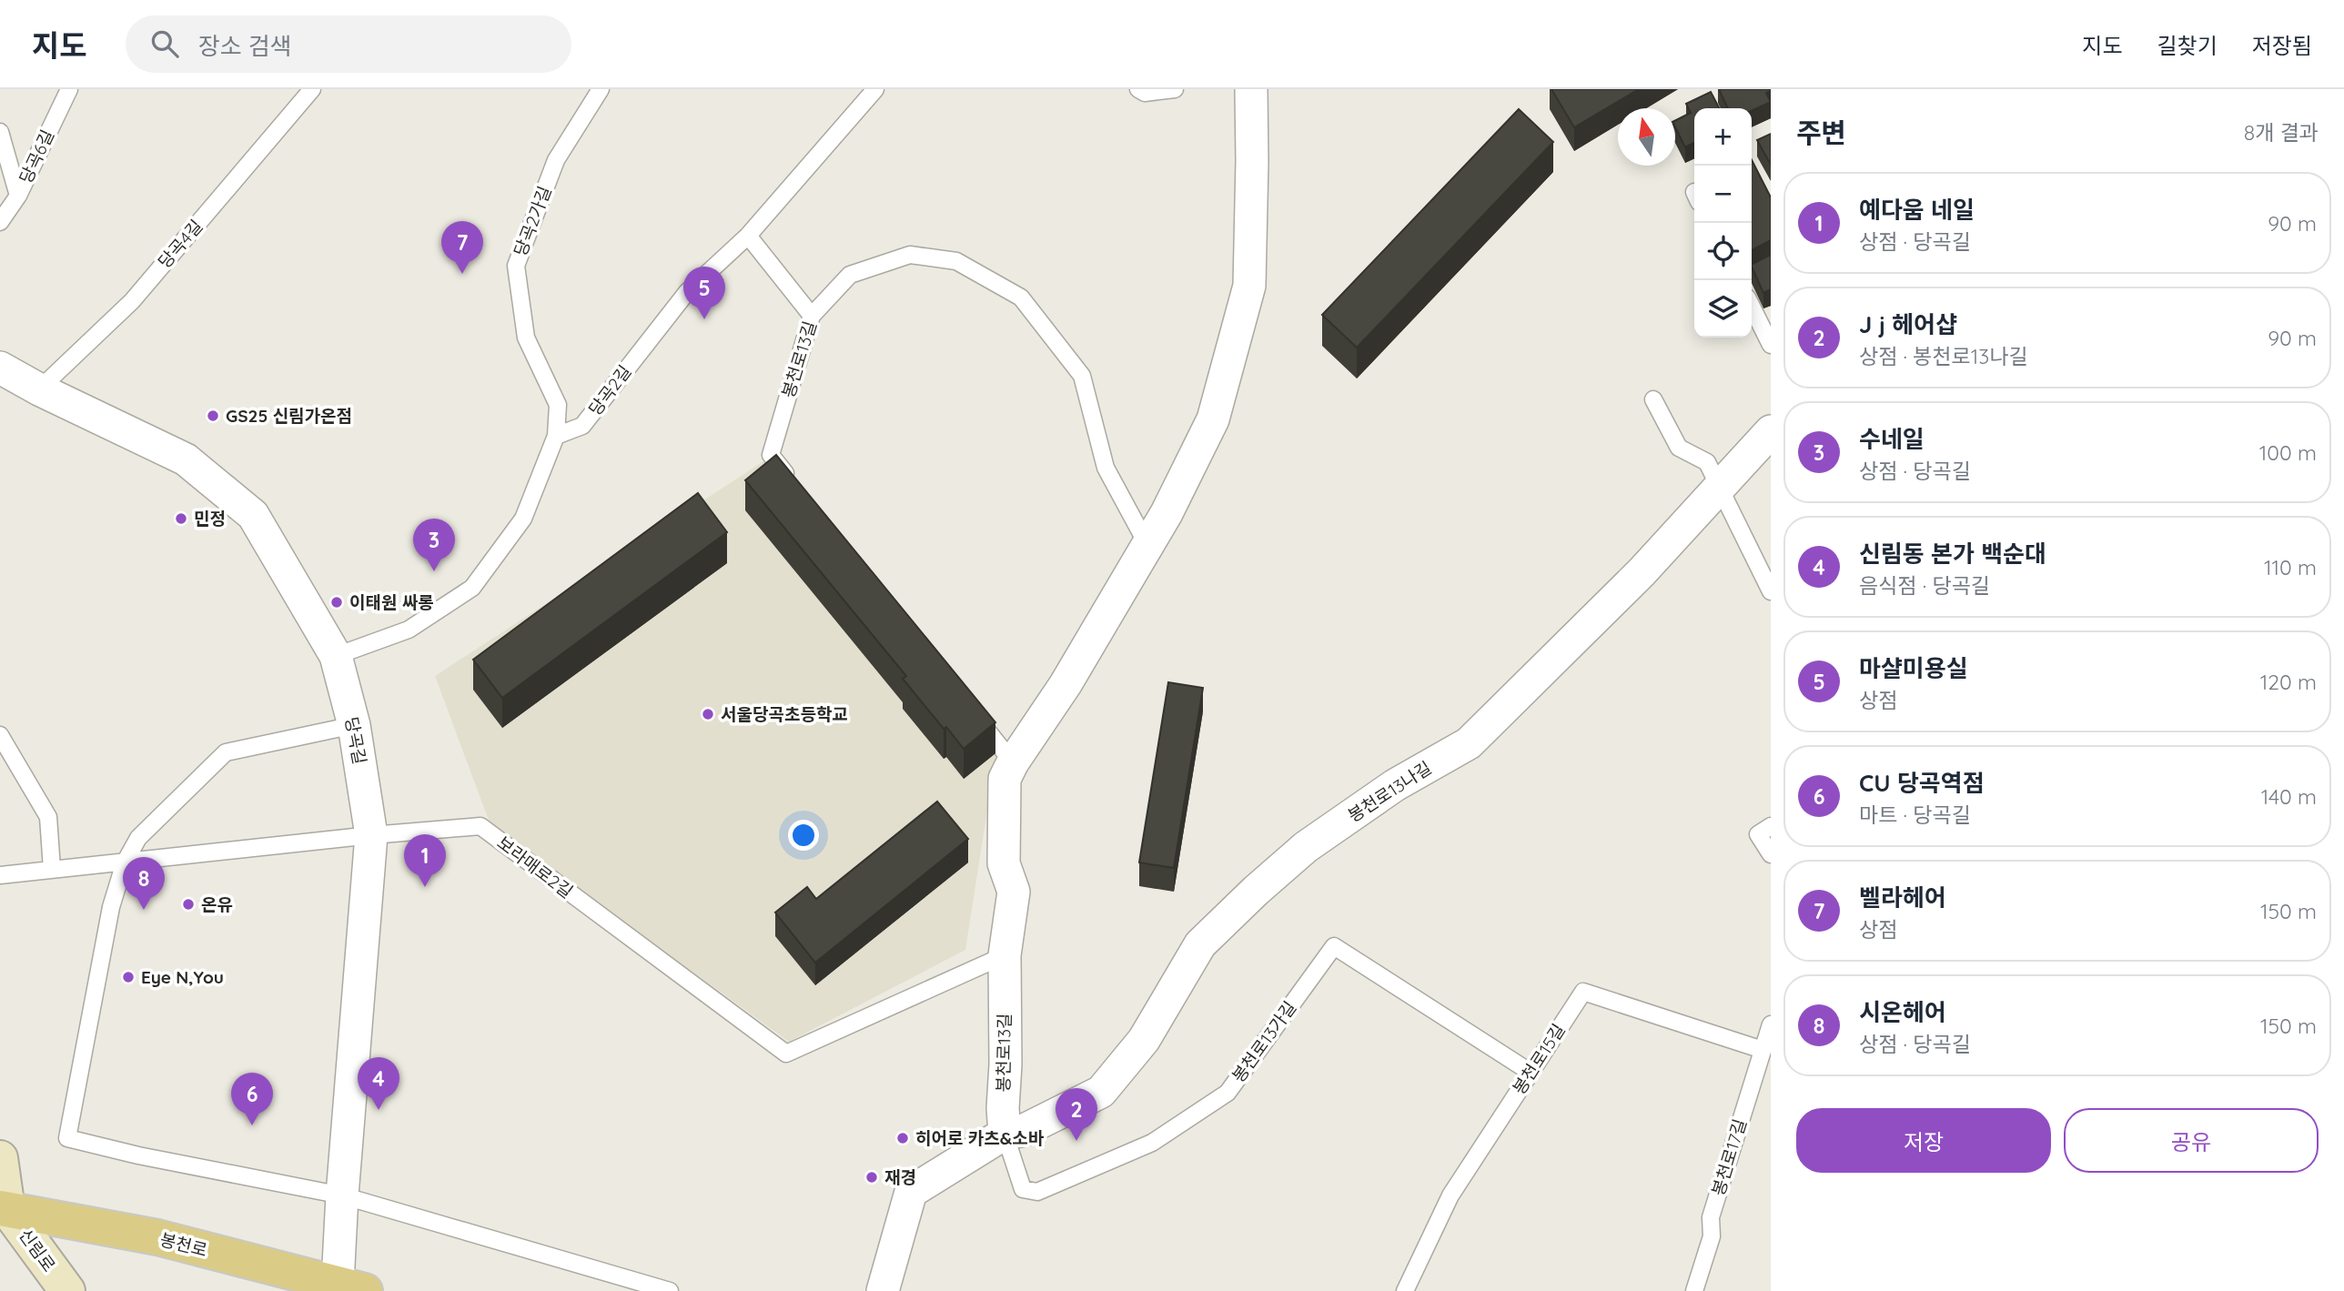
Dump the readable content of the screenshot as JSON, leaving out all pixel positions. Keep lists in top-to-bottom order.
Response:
{
  "streets": {
    "main road": ["봉천로", "신림로"],
    "street": ["봉천로13길", "당곡길", "봉천로13나길"],
    "lane": [
      "당곡6길",
      "당곡2가길",
      "당곡4길",
      "당곡2길",
      "보라매로2길",
      "봉천로13가길",
      "봉천로15길",
      "봉천로17길"
    ]
  },
  "crossings": [
    ["당곡2가길", "당곡2길"],
    ["당곡4길", "당곡길"],
    ["봉천로13길", "봉천로13나길"],
    ["봉천로13길", "보라매로2길"],
    ["봉천로13길", "봉천로13가길"],
    ["당곡길", "보라매로2길"],
    ["당곡길", "봉천로"],
    ["봉천로13나길", "봉천로13가길"],
    ["봉천로13가길", "봉천로15길"],
    ["봉천로15길", "봉천로17길"],
    ["봉천로", "신림로"]
  ],
  "places": [
    "GS25 신림가온점",
    "민정",
    "이태원 싸롱",
    "서울당곡초등학교",
    "온유",
    "Eye N,You",
    "히어로 카츠&소바",
    "재경"
  ],
  "north": "top",
  "page": {
    "header": "지도",
    "search": "장소 검색",
    "nav": ["지도", "길찾기", "저장됨"],
    "heading": ["주변", "8개 결과"],
    "map_buttons": ["+", "−"],
    "list": [
      {
        "mark": "1",
        "name": "예다움 네일",
        "note": "상점 · 당곡길",
        "value": "90 m"
      },
      {
        "mark": "2",
        "name": "J j 헤어샵",
        "note": "상점 · 봉천로13나길",
        "value": "90 m"
      },
      {
        "mark": "3",
        "name": "수네일",
        "note": "상점 · 당곡길",
        "value": "100 m"
      },
      {
        "mark": "4",
        "name": "신림동 본가 백순대",
        "note": "음식점 · 당곡길",
        "value": "110 m"
      },
      {
        "mark": "5",
        "name": "마샬미용실",
        "note": "상점",
        "value": "120 m"
      },
      {
        "mark": "6",
        "name": "CU 당곡역점",
        "note": "마트 · 당곡길",
        "value": "140 m"
      },
      {
        "mark": "7",
        "name": "벨라헤어",
        "note": "상점",
        "value": "150 m"
      },
      {
        "mark": "8",
        "name": "시온헤어",
        "note": "상점 · 당곡길",
        "value": "150 m"
      }
    ],
    "pins": [
      "7",
      "5",
      "3",
      "1",
      "8",
      "4",
      "6",
      "2"
    ],
    "buttons": ["저장", "공유"]
  }
}
